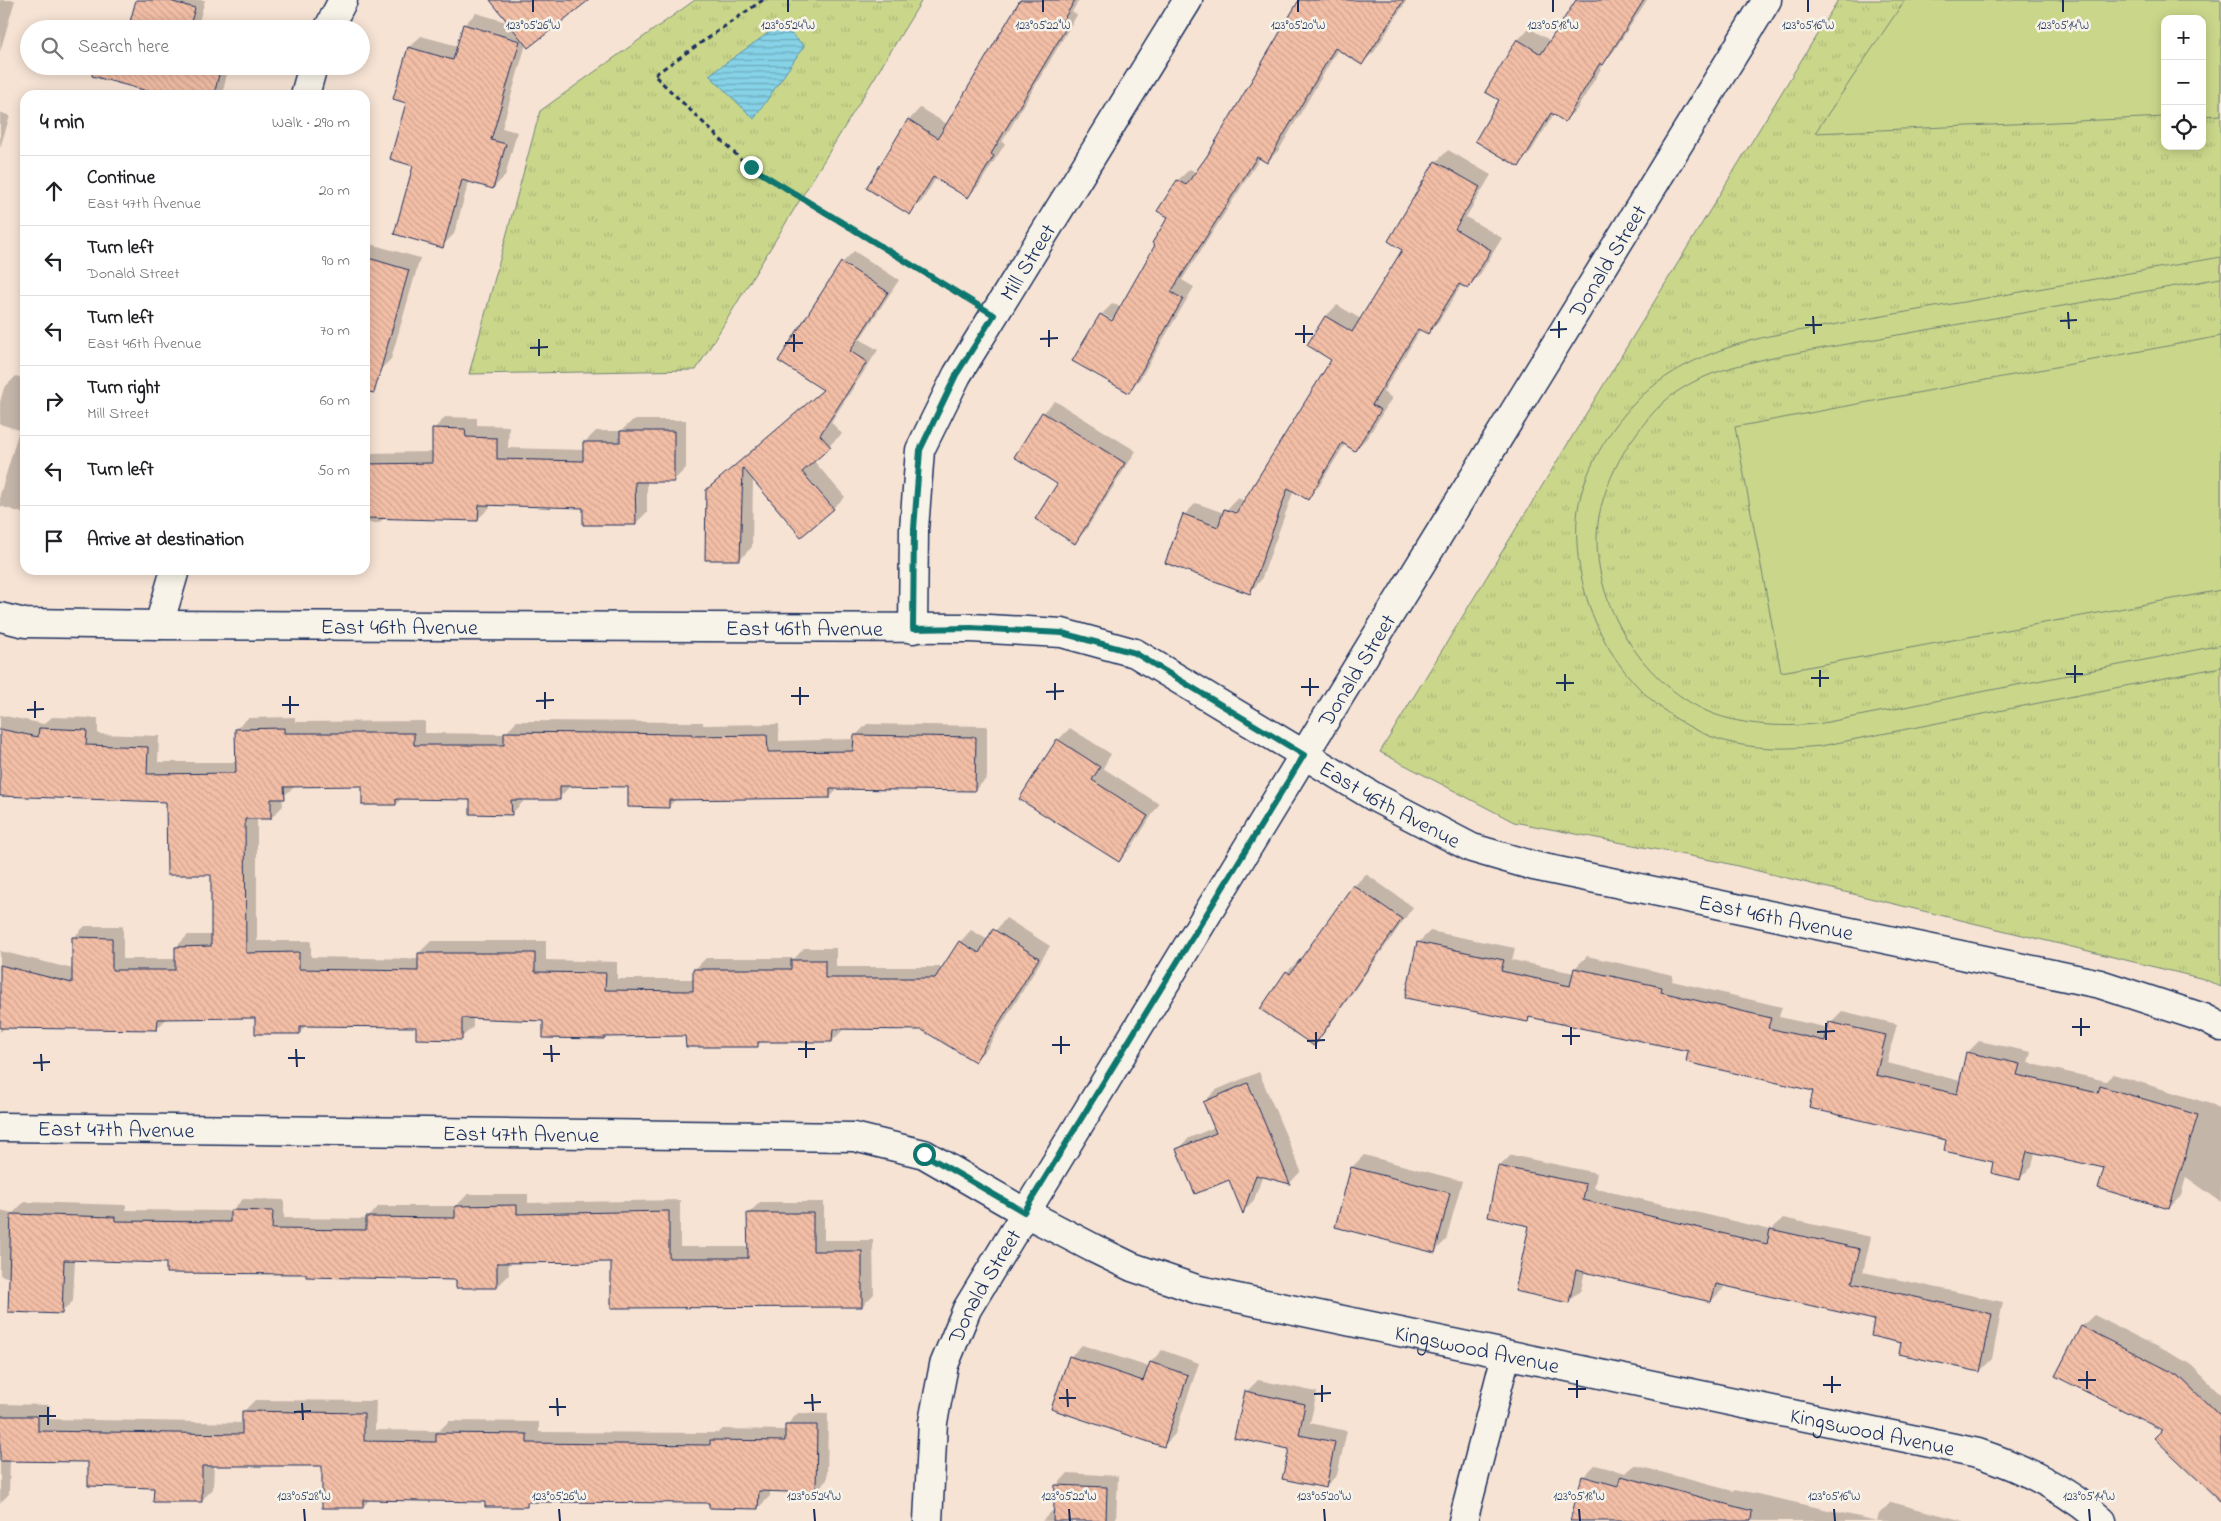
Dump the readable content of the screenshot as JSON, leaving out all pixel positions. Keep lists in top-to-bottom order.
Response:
{
  "streets": {
    "street": [
      "Mill Street",
      "Donald Street",
      "East 46th Avenue",
      "East 47th Avenue",
      "Kingswood Avenue"
    ]
  },
  "crossings": [
    ["Mill Street", "East 46th Avenue"],
    ["Donald Street", "East 46th Avenue"],
    ["Donald Street", "East 47th Avenue"],
    ["Donald Street", "Kingswood Avenue"],
    ["East 47th Avenue", "Kingswood Avenue"]
  ],
  "page": {
    "map_buttons": ["+", "−"],
    "search": "Search here",
    "heading": ["4 min", "Walk · 290 m"],
    "list": [
      ["Continue", "East 47th Avenue", "20 m"],
      ["Turn left", "Donald Street", "90 m"],
      ["Turn left", "East 46th Avenue", "70 m"],
      ["Turn right", "Mill Street", "60 m"],
      ["Turn left", "50 m"],
      "Arrive at destination"
    ]
  },
  "coordinates": [
    "123°05'26\"W",
    "123°05'24\"W",
    "123°05'22\"W",
    "123°05'20\"W",
    "123°05'18\"W",
    "123°05'16\"W",
    "123°05'14\"W",
    "123°05'28\"W"
  ]
}
